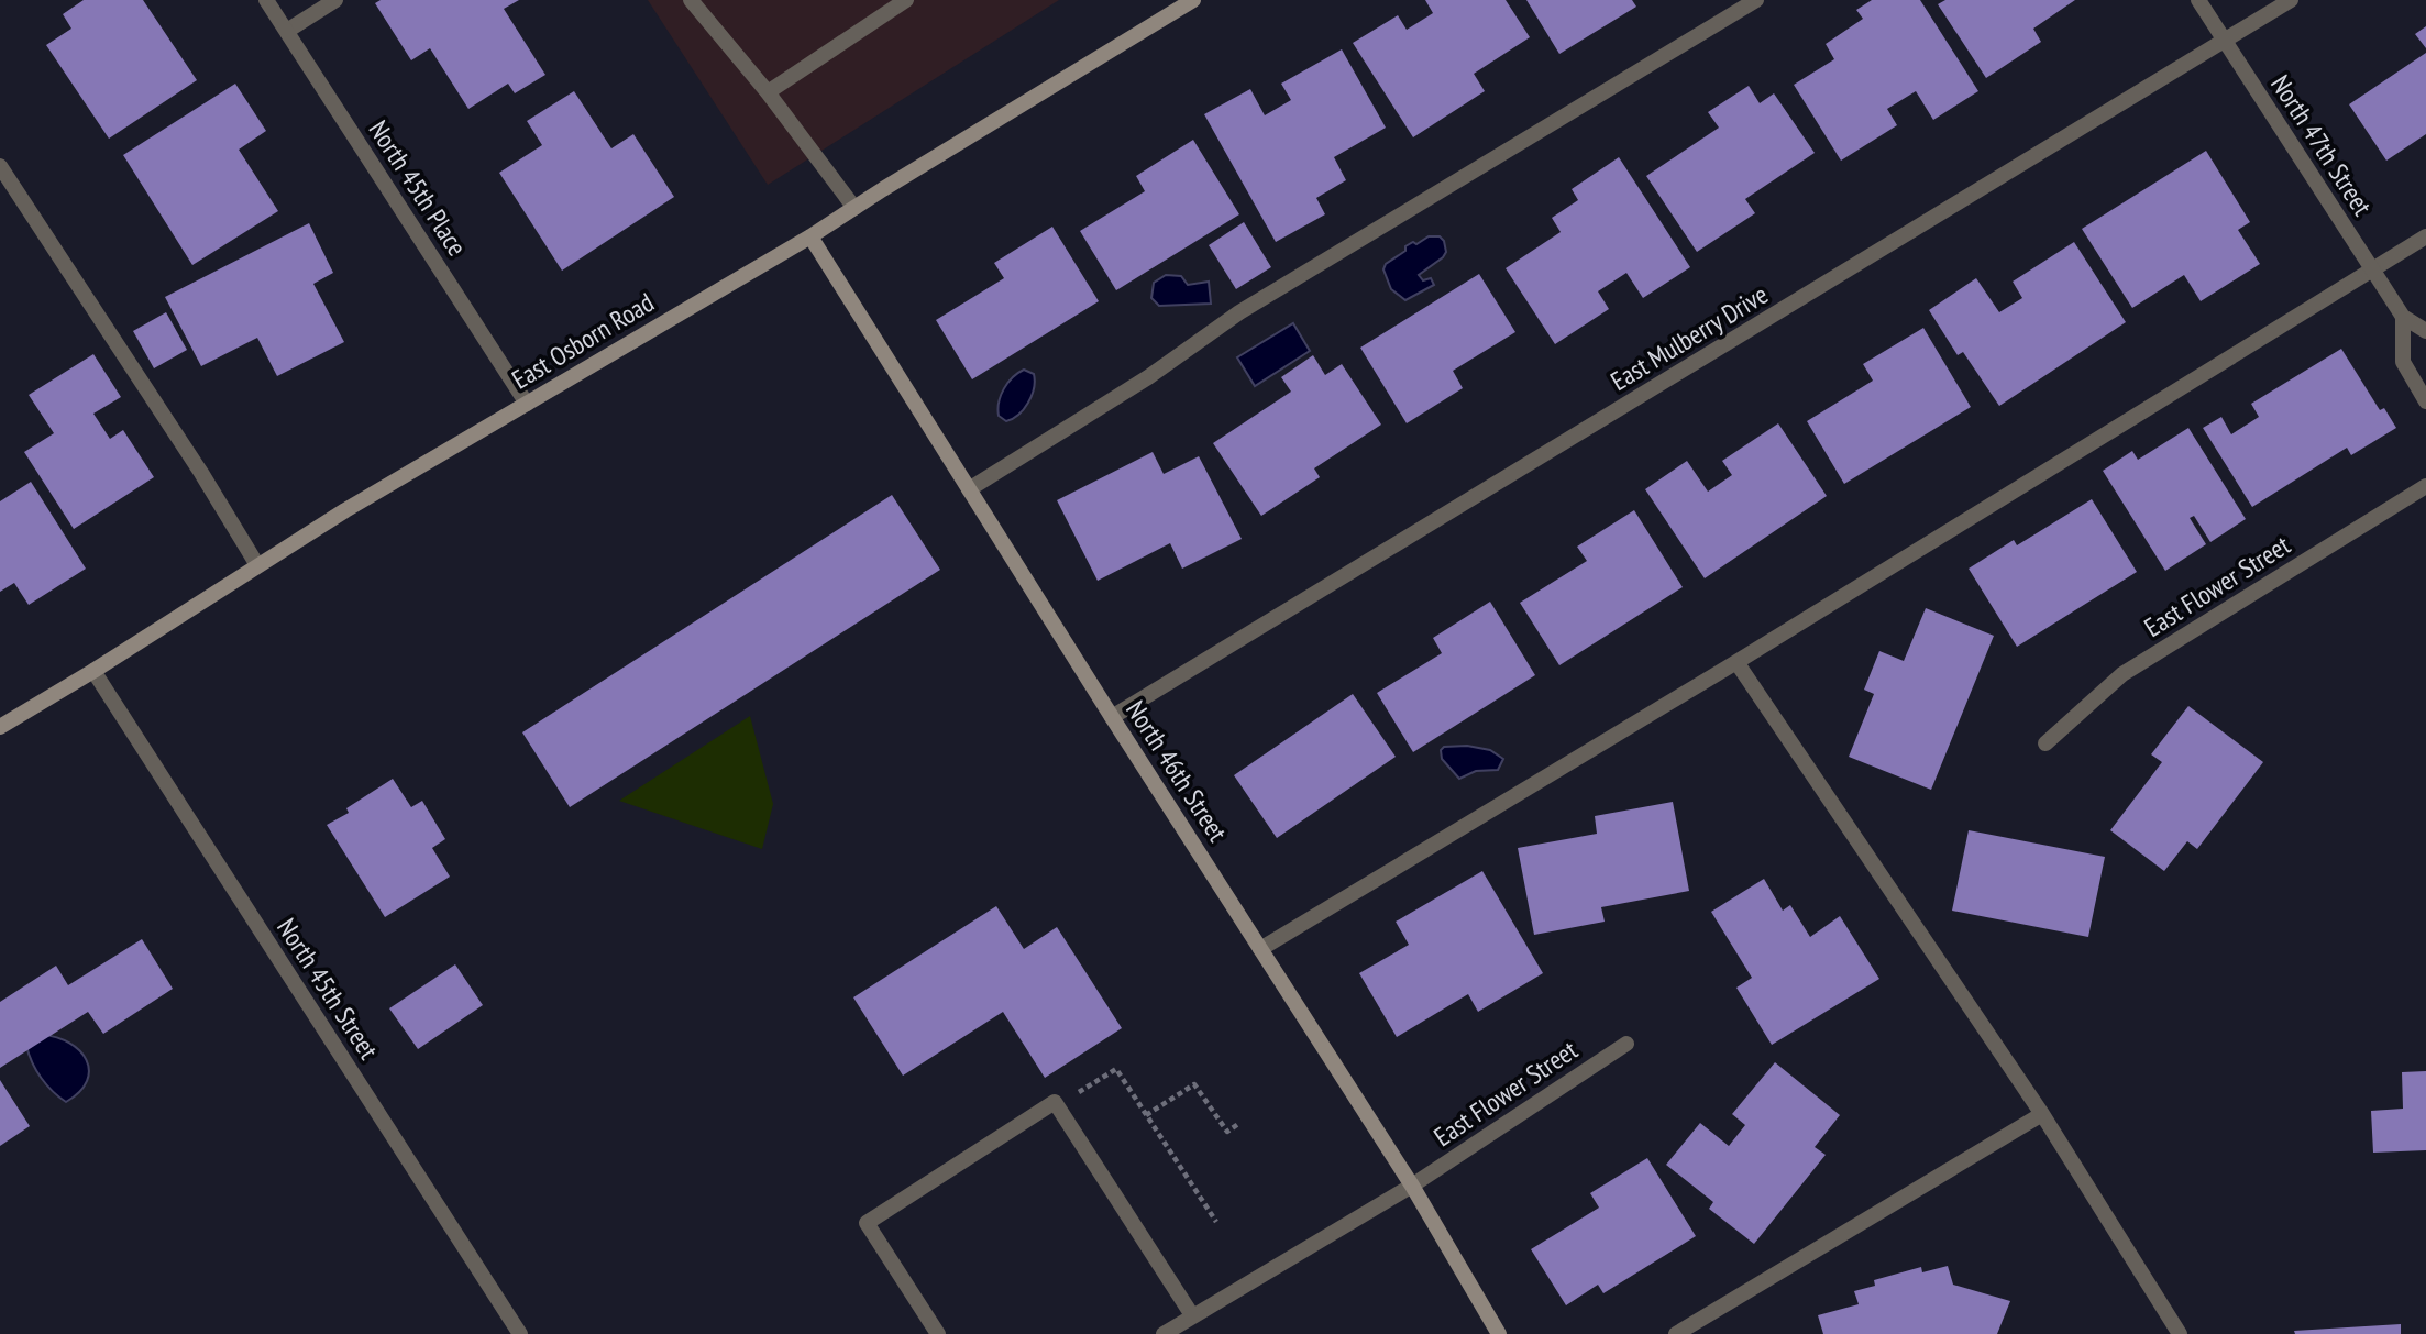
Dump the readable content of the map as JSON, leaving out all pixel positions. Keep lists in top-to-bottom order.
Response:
{
  "streets": {
    "street": [
      "North 47th Street",
      "North 45th Place",
      "East Mulberry Drive",
      "East Osborn Road",
      "East Flower Street",
      "North 46th Street",
      "North 45th Street"
    ]
  },
  "crossings": [
    ["North 47th Street", "East Mulberry Drive"],
    ["North 45th Place", "East Osborn Road"],
    ["East Mulberry Drive", "North 46th Street"],
    ["East Osborn Road", "North 46th Street"],
    ["East Osborn Road", "North 45th Street"],
    ["East Flower Street", "North 46th Street"]
  ]
}
